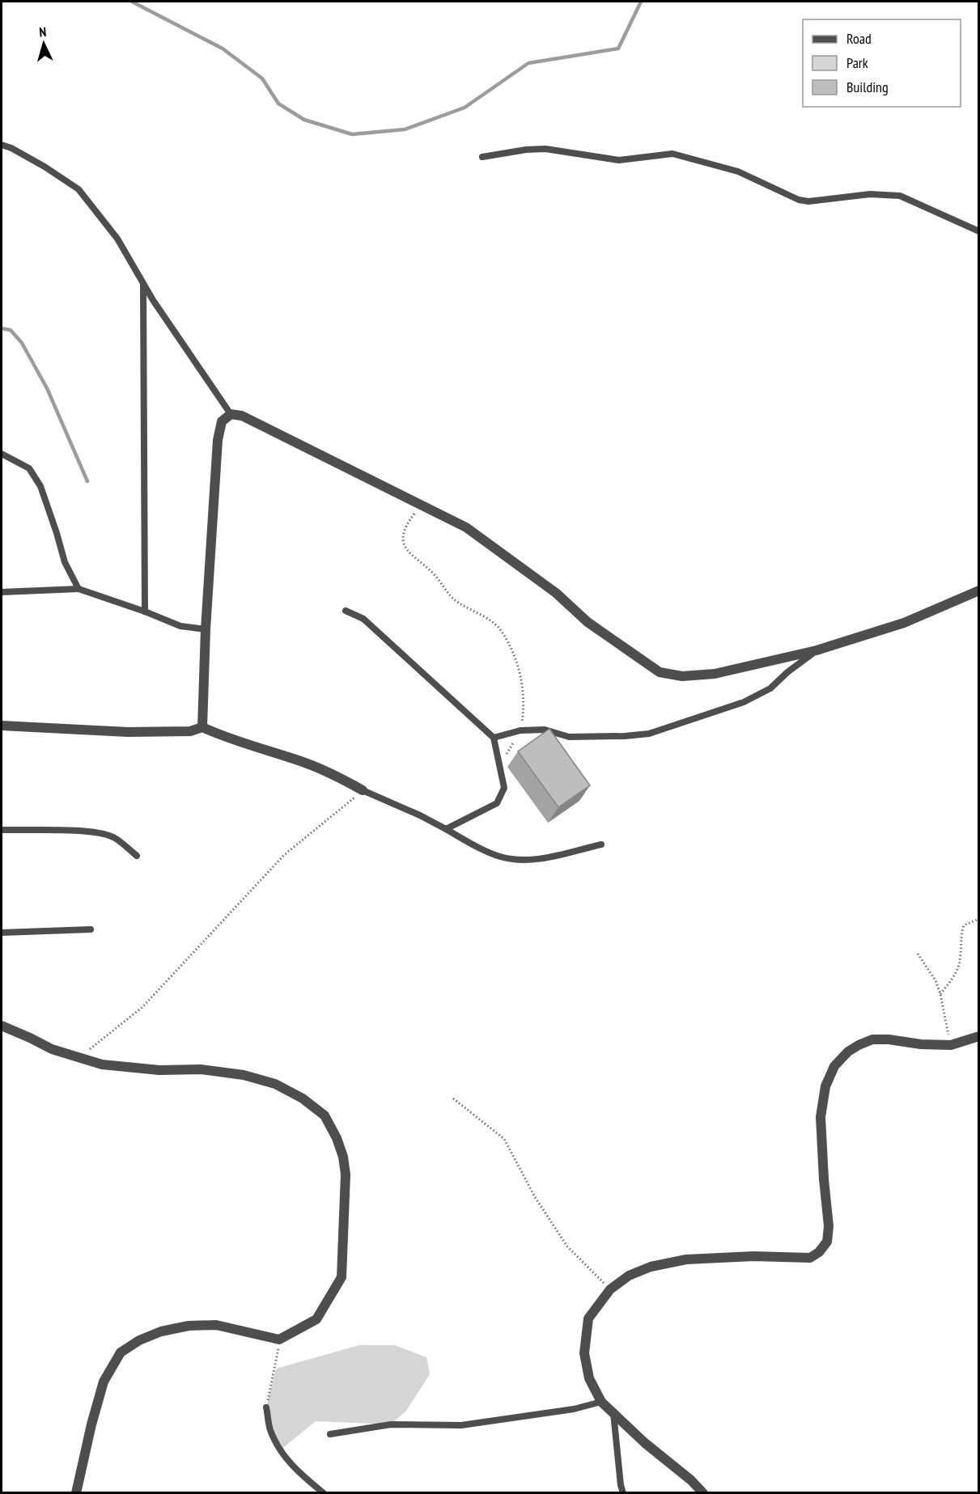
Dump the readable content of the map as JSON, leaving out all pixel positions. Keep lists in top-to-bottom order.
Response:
{
  "legend": ["Road", "Park", "Building"],
  "north": "top"
}
